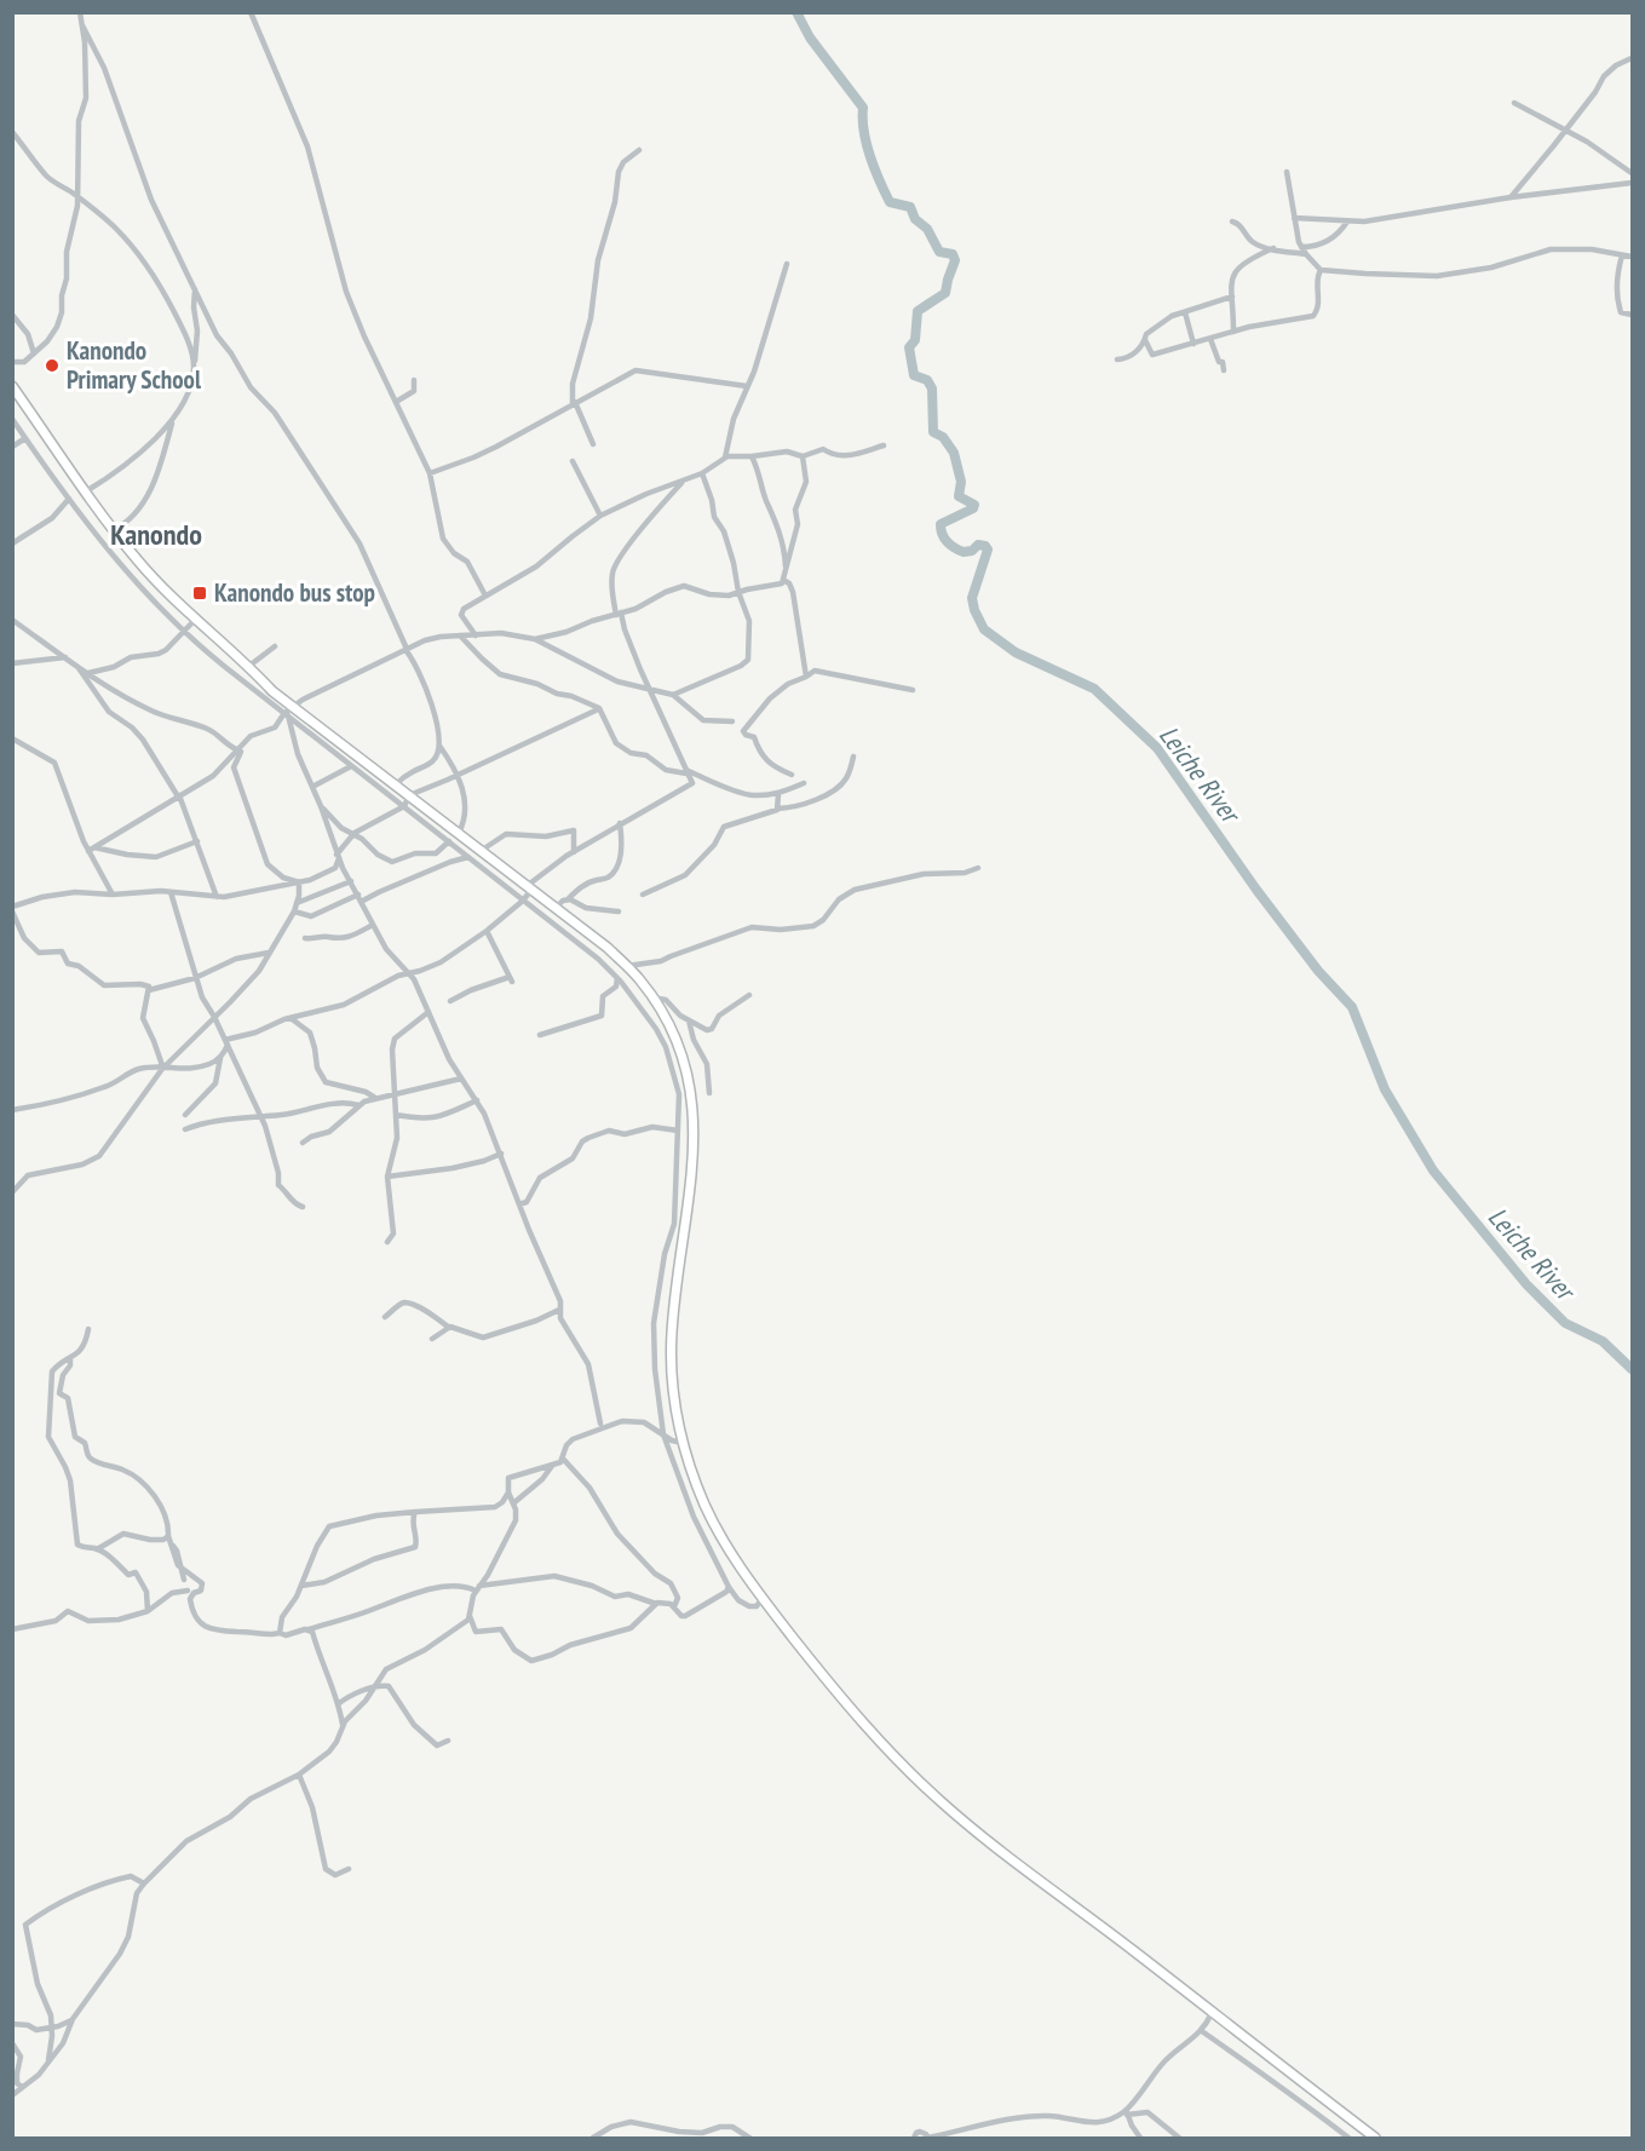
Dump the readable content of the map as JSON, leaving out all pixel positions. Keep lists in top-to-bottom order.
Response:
{
  "districts": ["Kanondo"],
  "water": ["Leiche River"],
  "places": {
    "other": ["Kanondo Primary School"],
    "transit": ["Kanondo bus stop"]
  }
}
